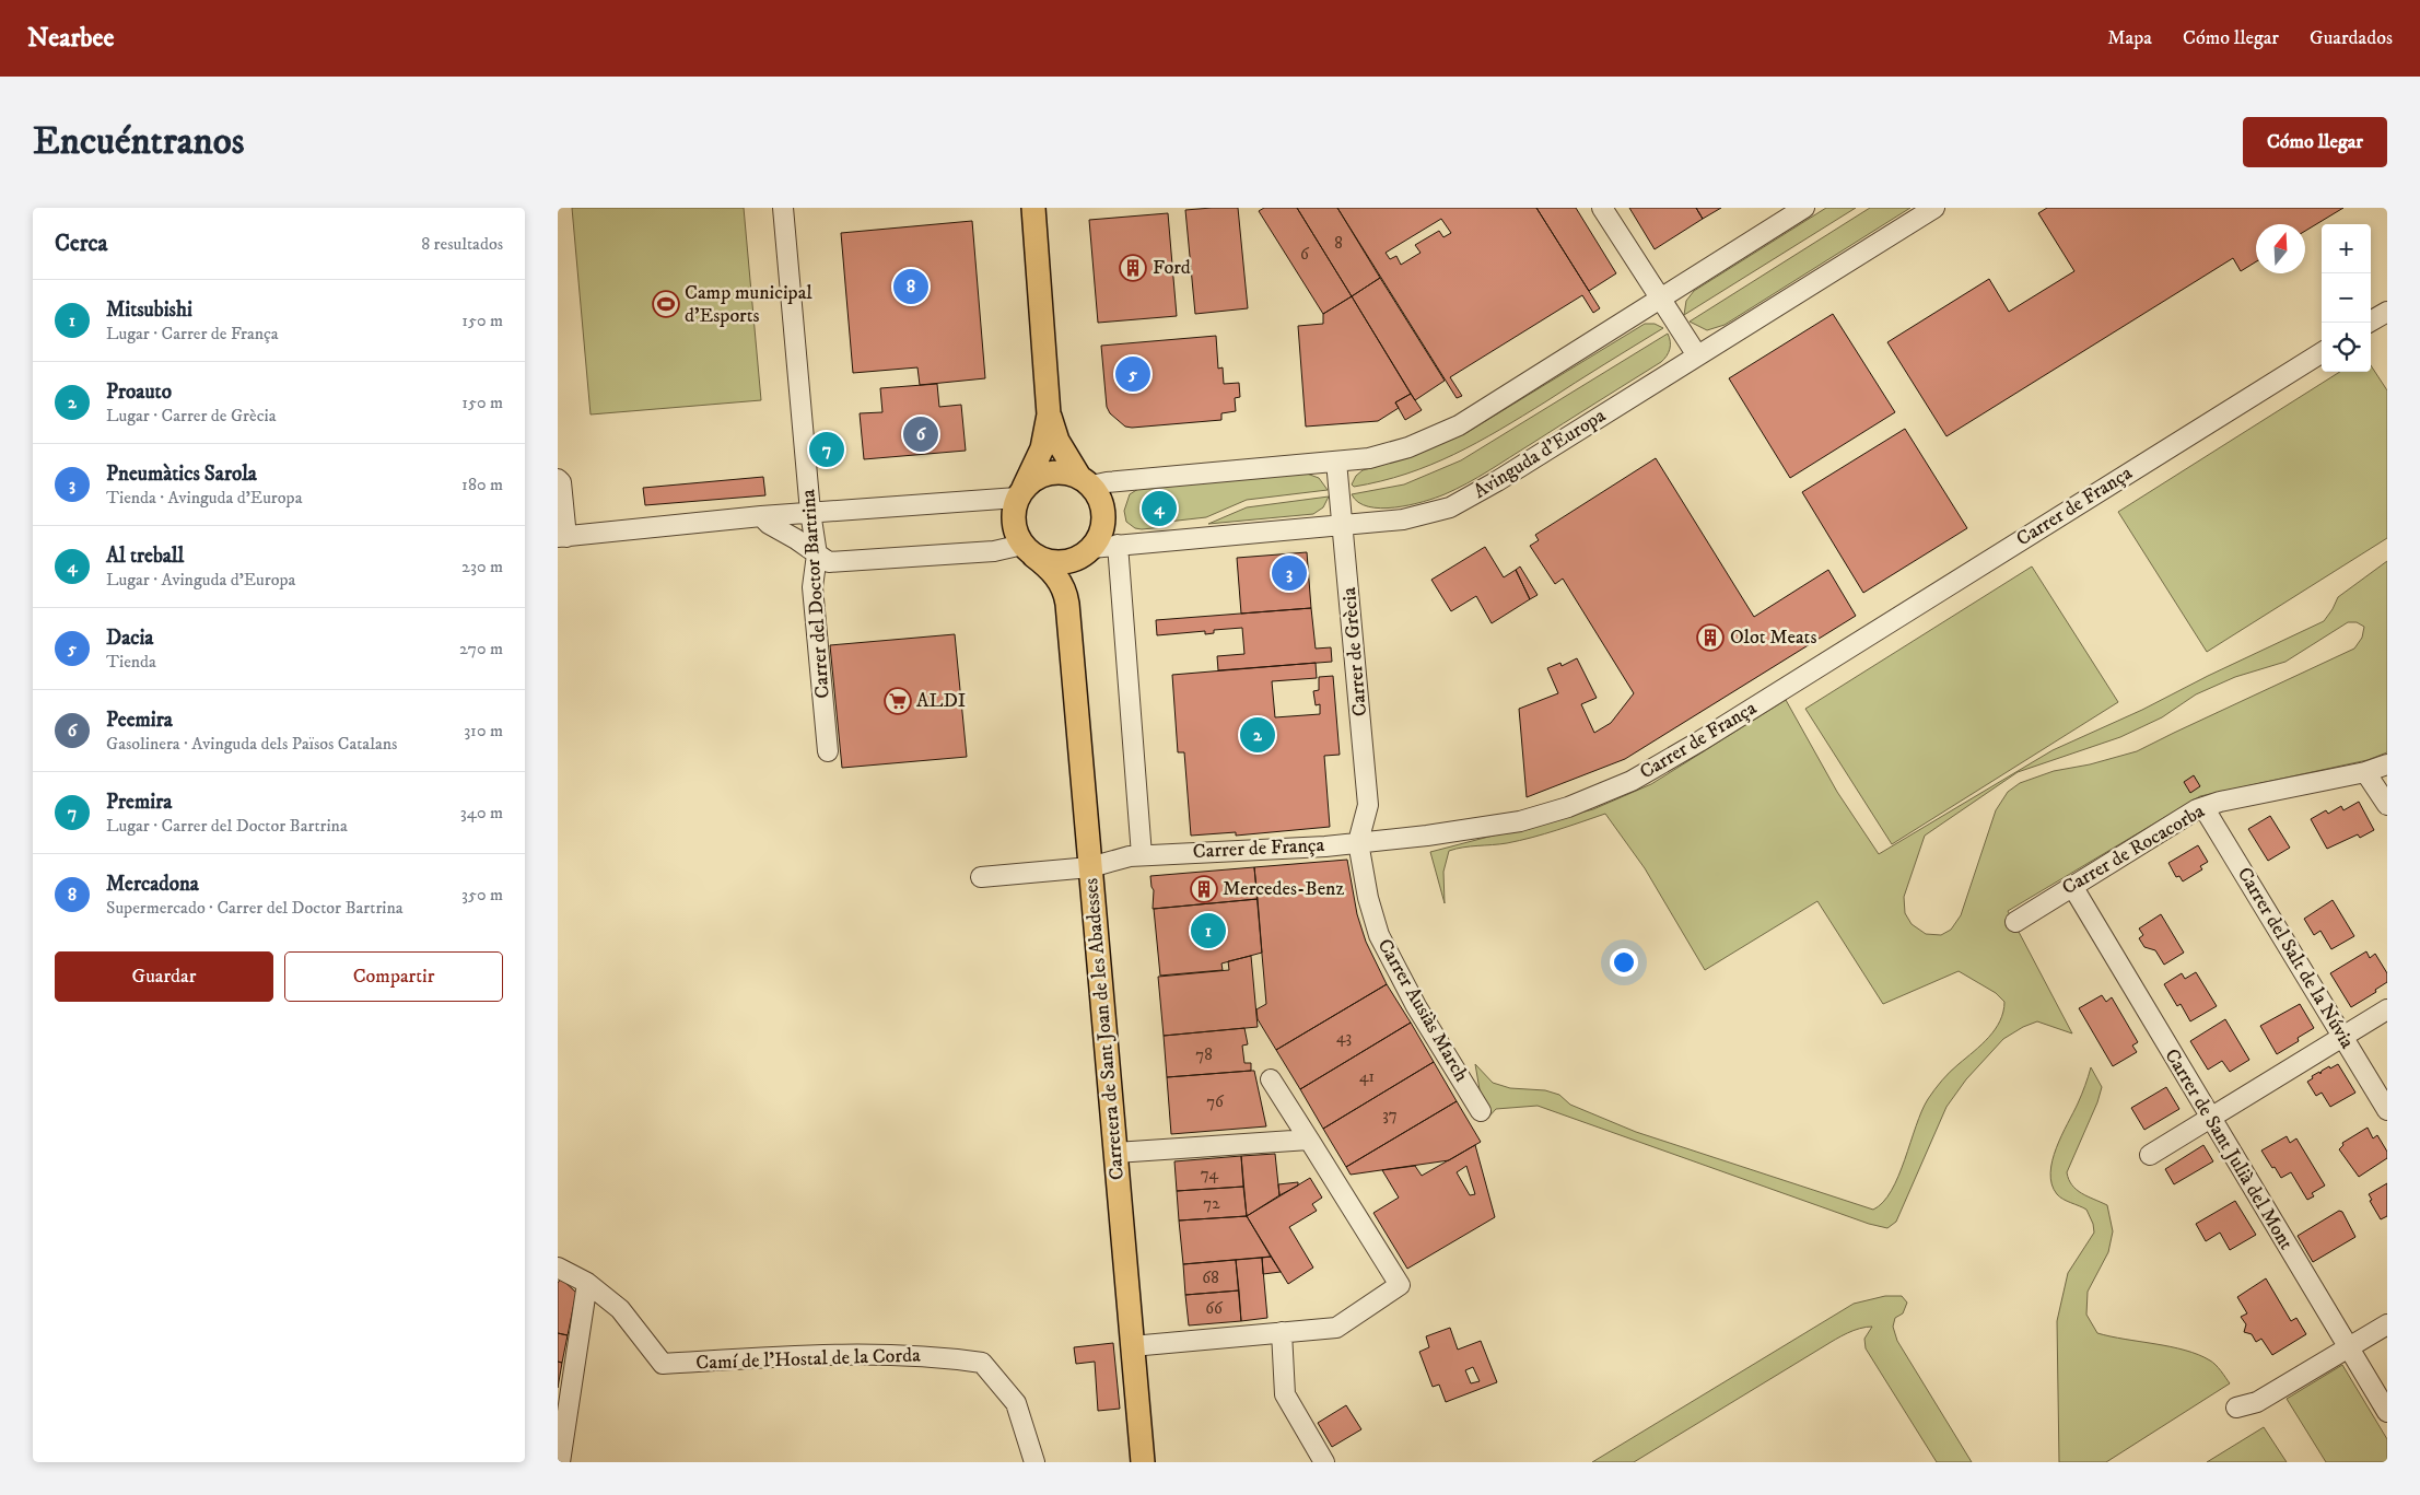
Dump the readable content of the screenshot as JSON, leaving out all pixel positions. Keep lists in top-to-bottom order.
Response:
{
  "streets": {
    "main road": ["Carretera de Sant Joan de les Abadesses"],
    "street": [
      "Avinguda d'Europa",
      "Carrer de França",
      "Carrer del Doctor Bartrina",
      "Carrer de Grècia",
      "Carrer de Rocacorba",
      "Carrer del Salt de la Núvia",
      "Carrer Ausiàs March",
      "Carrer de Sant Julià del Mont",
      "Camí de l'Hostal de la Corda"
    ]
  },
  "crossings": [
    ["Avinguda d'Europa", "Carrer de Grècia"],
    ["Avinguda d'Europa", "Carretera de Sant Joan de les Abadesses"],
    ["Carrer de França", "Carrer de Grècia"],
    ["Carrer de França", "Carrer Ausiàs March"],
    ["Carrer de França", "Carretera de Sant Joan de les Abadesses"],
    ["Carrer de Grècia", "Carrer Ausiàs March"],
    ["Carrer de Rocacorba", "Carrer del Salt de la Núvia"],
    ["Carrer de Rocacorba", "Carrer de Sant Julià del Mont"]
  ],
  "places": {
    "building": ["Ford", "Olot Meats", "Mercedes-Benz"],
    "sports": ["Camp municipal d'Esports"],
    "supermarket": ["ALDI"]
  },
  "house_numbers": [
    "8",
    "6",
    "43",
    "78",
    "41",
    "76",
    "37",
    "74",
    "72",
    "68",
    "66"
  ],
  "north": "top",
  "page": {
    "header": "Nearbee",
    "nav": ["Mapa", "Cómo llegar", "Guardados"],
    "buttons": [
      "Cómo llegar",
      ["Guardar", "Compartir"]
    ],
    "title": "Encuéntranos",
    "heading": ["Cerca", "8 resultados"],
    "map_buttons": ["+", "−"],
    "pins": [
      "8",
      "5",
      "6",
      "7",
      "4",
      "3",
      "2",
      "1"
    ],
    "list": [
      {
        "mark": "1",
        "name": "Mitsubishi",
        "note": "Lugar · Carrer de França",
        "value": "150 m"
      },
      {
        "mark": "2",
        "name": "Proauto",
        "note": "Lugar · Carrer de Grècia",
        "value": "150 m"
      },
      {
        "mark": "3",
        "name": "Pneumàtics Sarola",
        "note": "Tienda · Avinguda d'Europa",
        "value": "180 m"
      },
      {
        "mark": "4",
        "name": "Al treball",
        "note": "Lugar · Avinguda d'Europa",
        "value": "230 m"
      },
      {
        "mark": "5",
        "name": "Dacia",
        "note": "Tienda",
        "value": "270 m"
      },
      {
        "mark": "6",
        "name": "Peemira",
        "note": "Gasolinera · Avinguda dels Països Catalans",
        "value": "310 m"
      },
      {
        "mark": "7",
        "name": "Premira",
        "note": "Lugar · Carrer del Doctor Bartrina",
        "value": "340 m"
      },
      {
        "mark": "8",
        "name": "Mercadona",
        "note": "Supermercado · Carrer del Doctor Bartrina",
        "value": "350 m"
      }
    ]
  }
}
